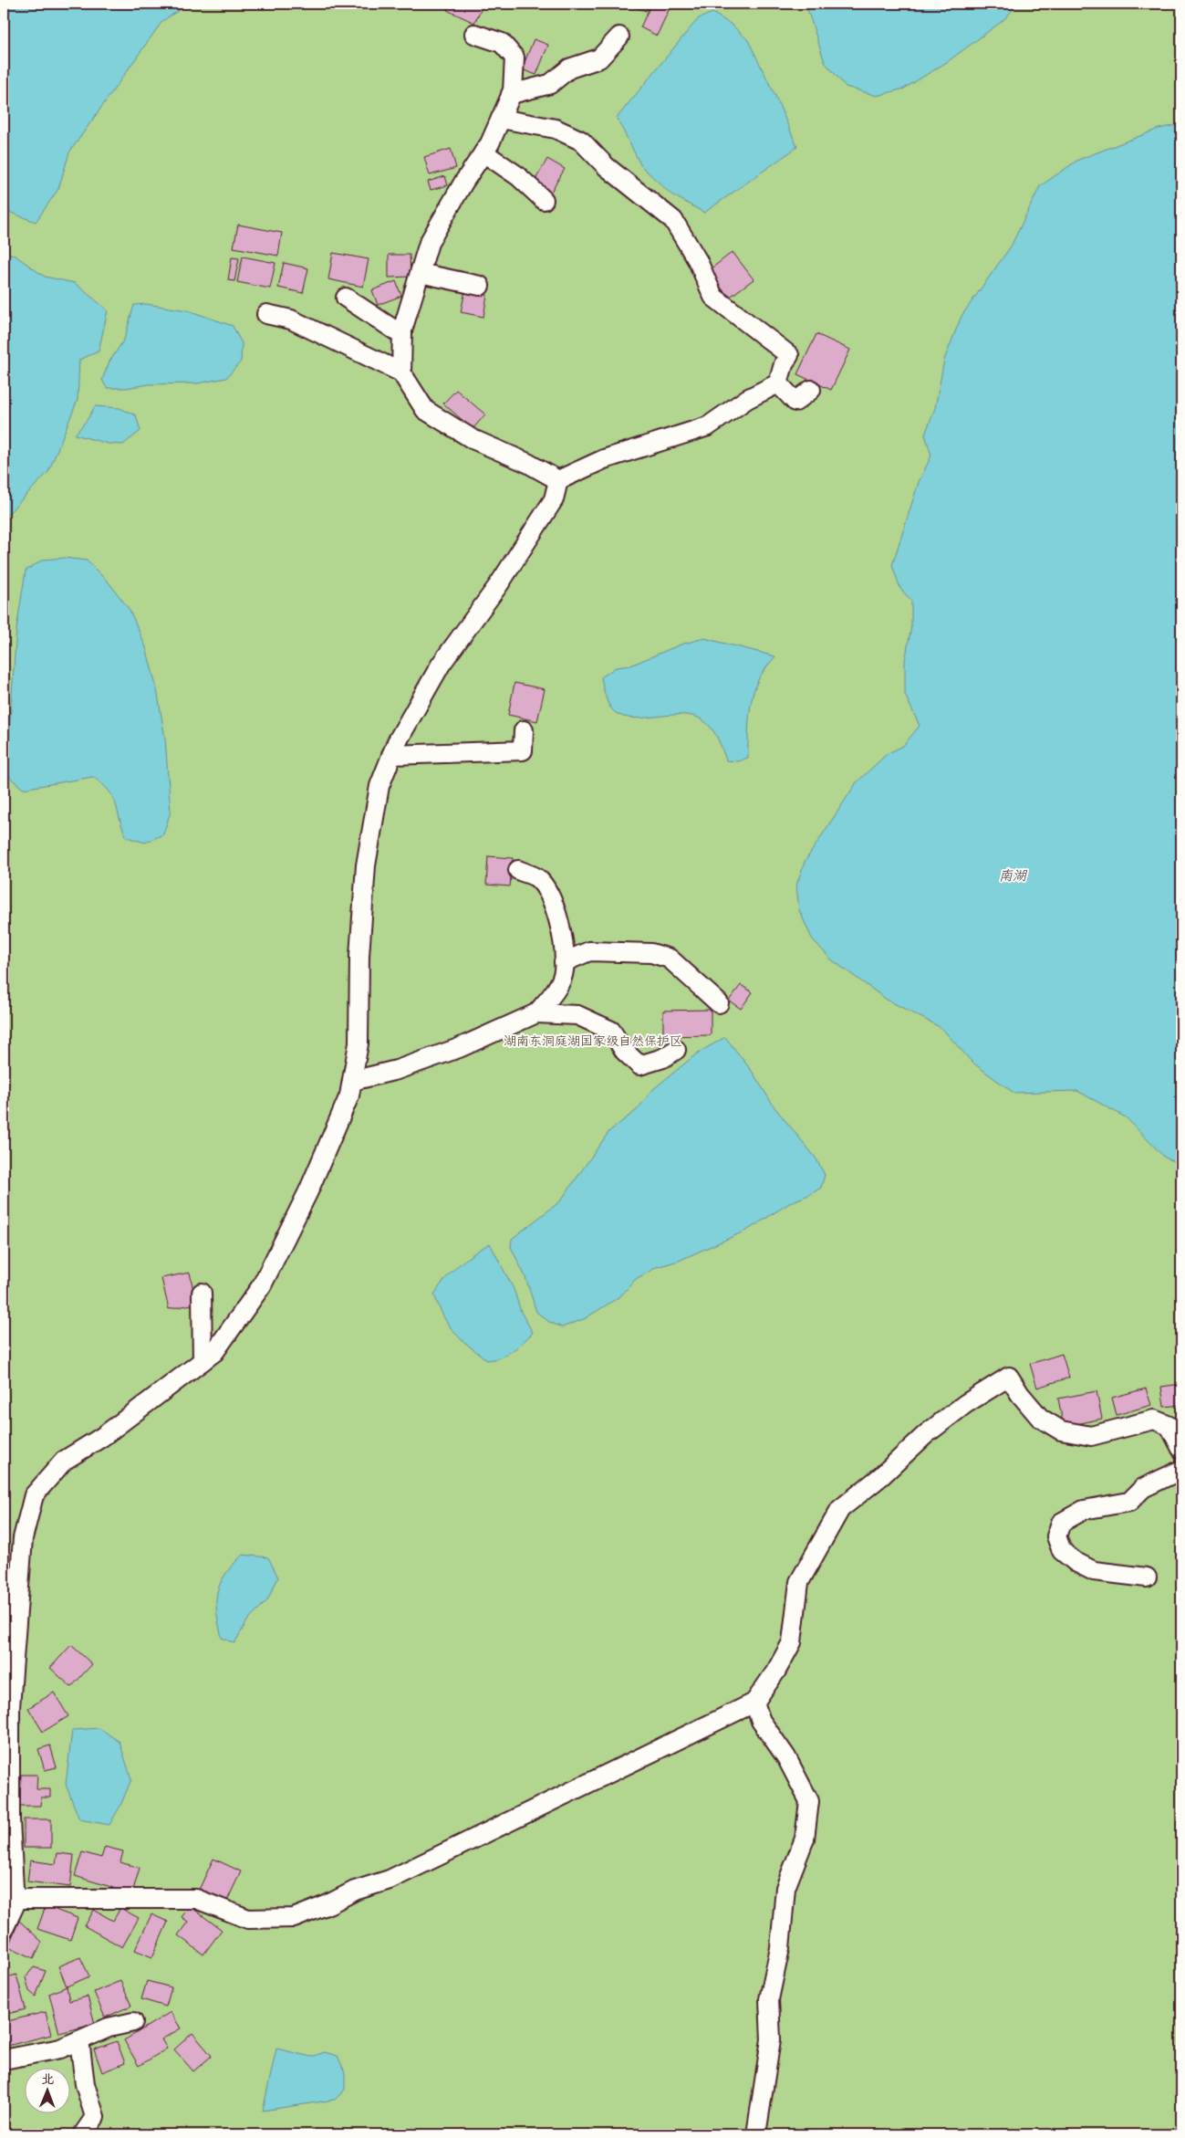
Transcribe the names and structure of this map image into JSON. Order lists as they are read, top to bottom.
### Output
{
  "water": ["南湖"],
  "parks": ["湖南东洞庭湖国家级自然保护区"],
  "north": "top"
}
